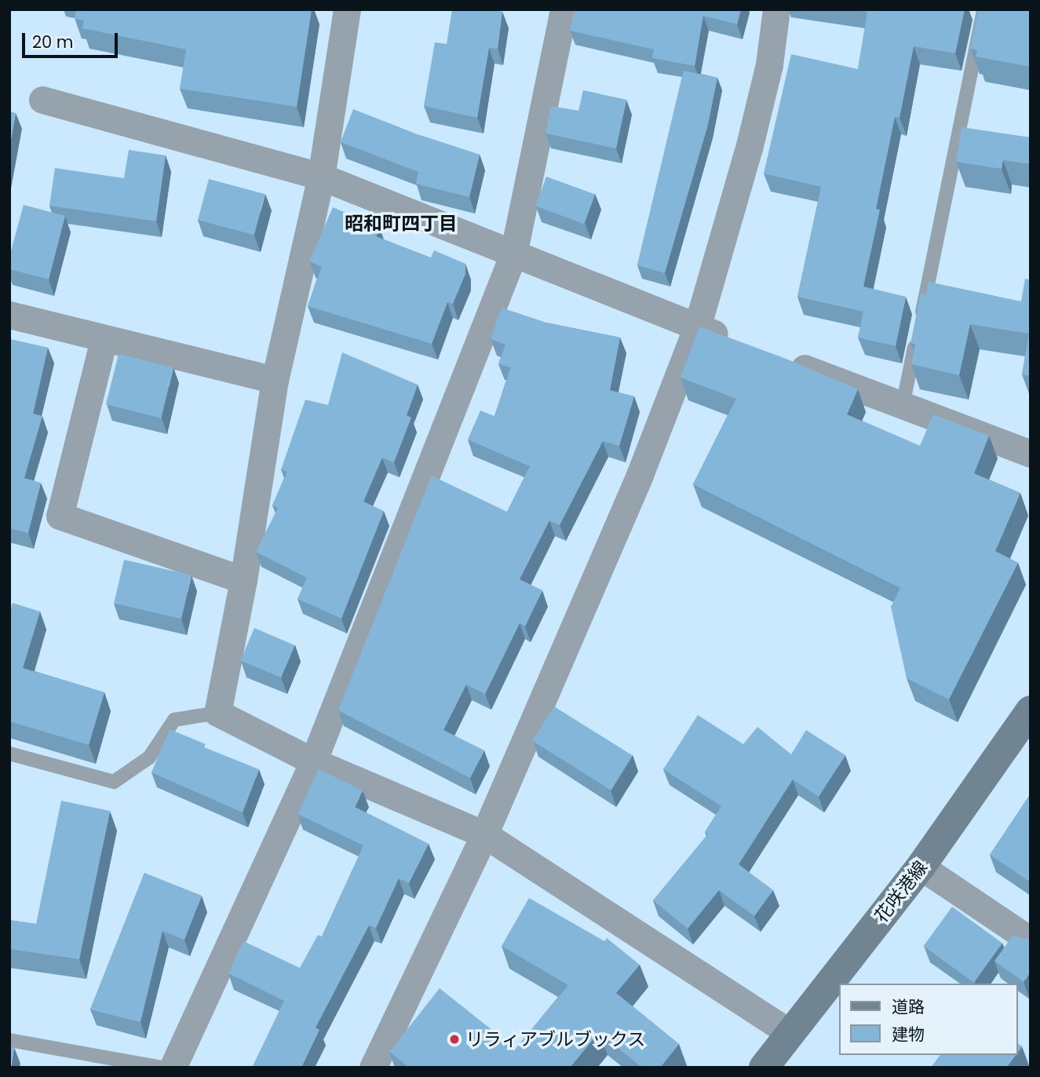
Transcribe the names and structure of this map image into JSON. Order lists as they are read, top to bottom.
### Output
{
  "streets": {
    "main road": ["花咲港線"]
  },
  "districts": ["昭和町四丁目"],
  "places": ["リラィアブルブックス"],
  "legend": ["道路", "建物"],
  "scale_bar": "20 m"
}
